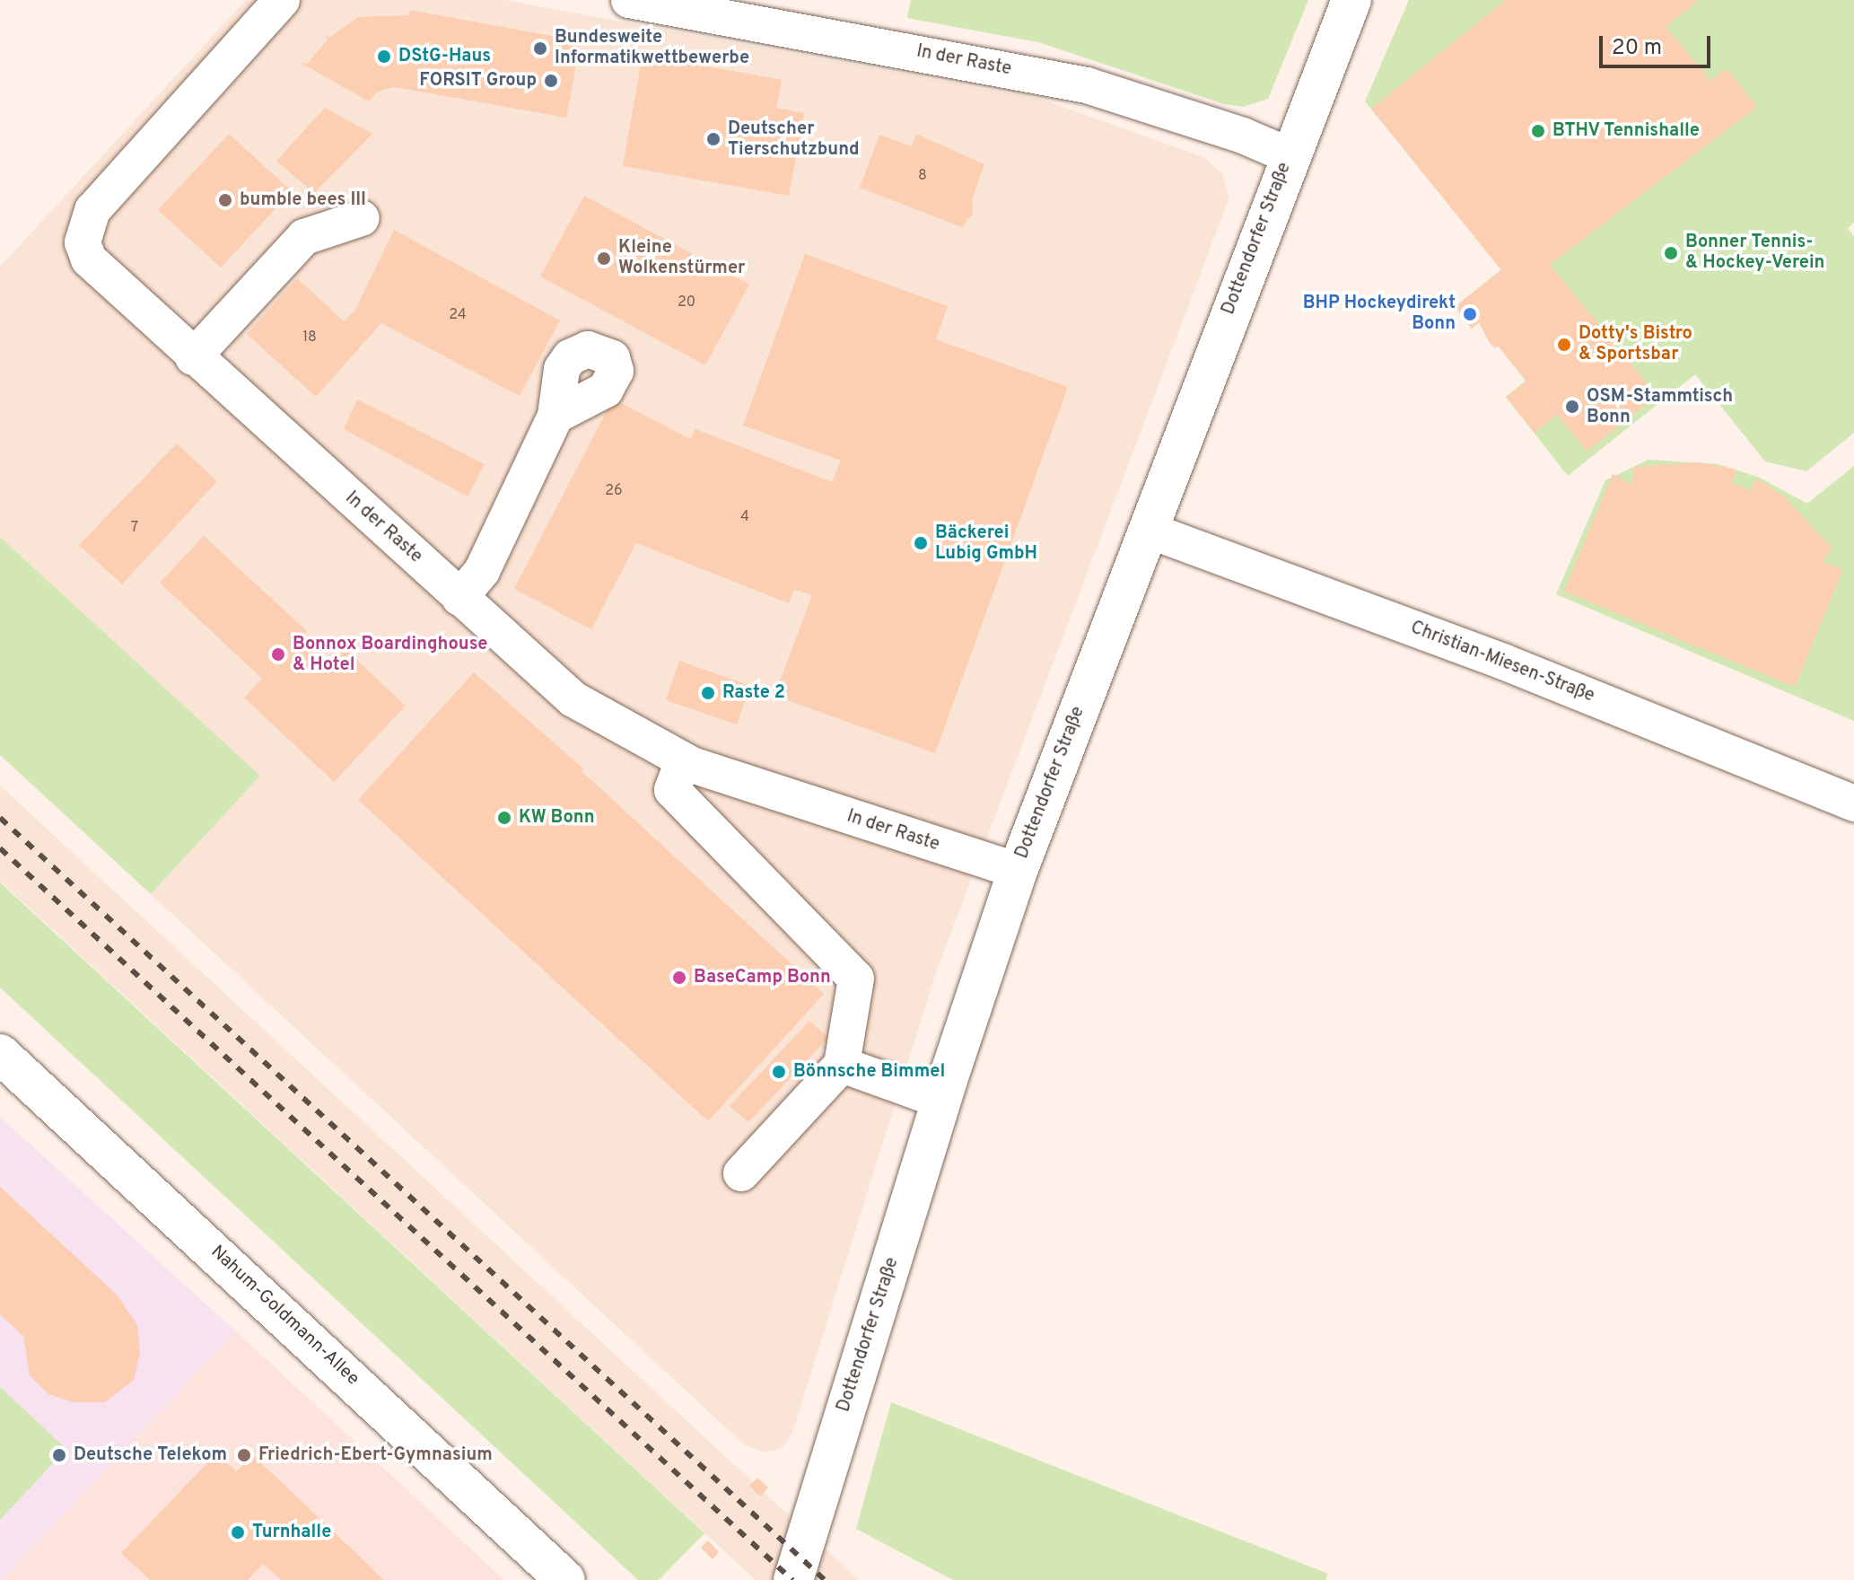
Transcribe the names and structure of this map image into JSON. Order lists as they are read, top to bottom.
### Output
{
  "streets": {
    "main road": ["Dottendorfer Straße", "Nahum-Goldmann-Allee"],
    "street": ["In der Raste", "Christian-Miesen-Straße"]
  },
  "crossings": [
    ["In der Raste", "Dottendorfer Straße"],
    ["Dottendorfer Straße", "Christian-Miesen-Straße"]
  ],
  "places": [
    "Bundesweite Informatikwettbewerbe",
    "DStG-Haus",
    "FORSIT Group",
    "BTHV Tennishalle",
    "Deutscher Tierschutzbund",
    "bumble bees III",
    "Bonner Tennis- & Hockey-Verein",
    "Kleine Wolkenstürmer",
    "BHP Hockeydirekt Bonn",
    "Dotty's Bistro & Sportsbar",
    "OSM-Stammtisch Bonn",
    "Bäckerei Lubig GmbH",
    "Bonnox Boardinghouse & Hotel",
    "Raste 2",
    "KW Bonn",
    "BaseCamp Bonn",
    "Bönnsche Bimmel",
    "Deutsche Telekom",
    "Friedrich-Ebert-Gymnasium",
    "Turnhalle"
  ],
  "house_numbers": [
    "8",
    "20",
    "24",
    "18",
    "26",
    "4",
    "7"
  ],
  "scale_bar": "20 m"
}
